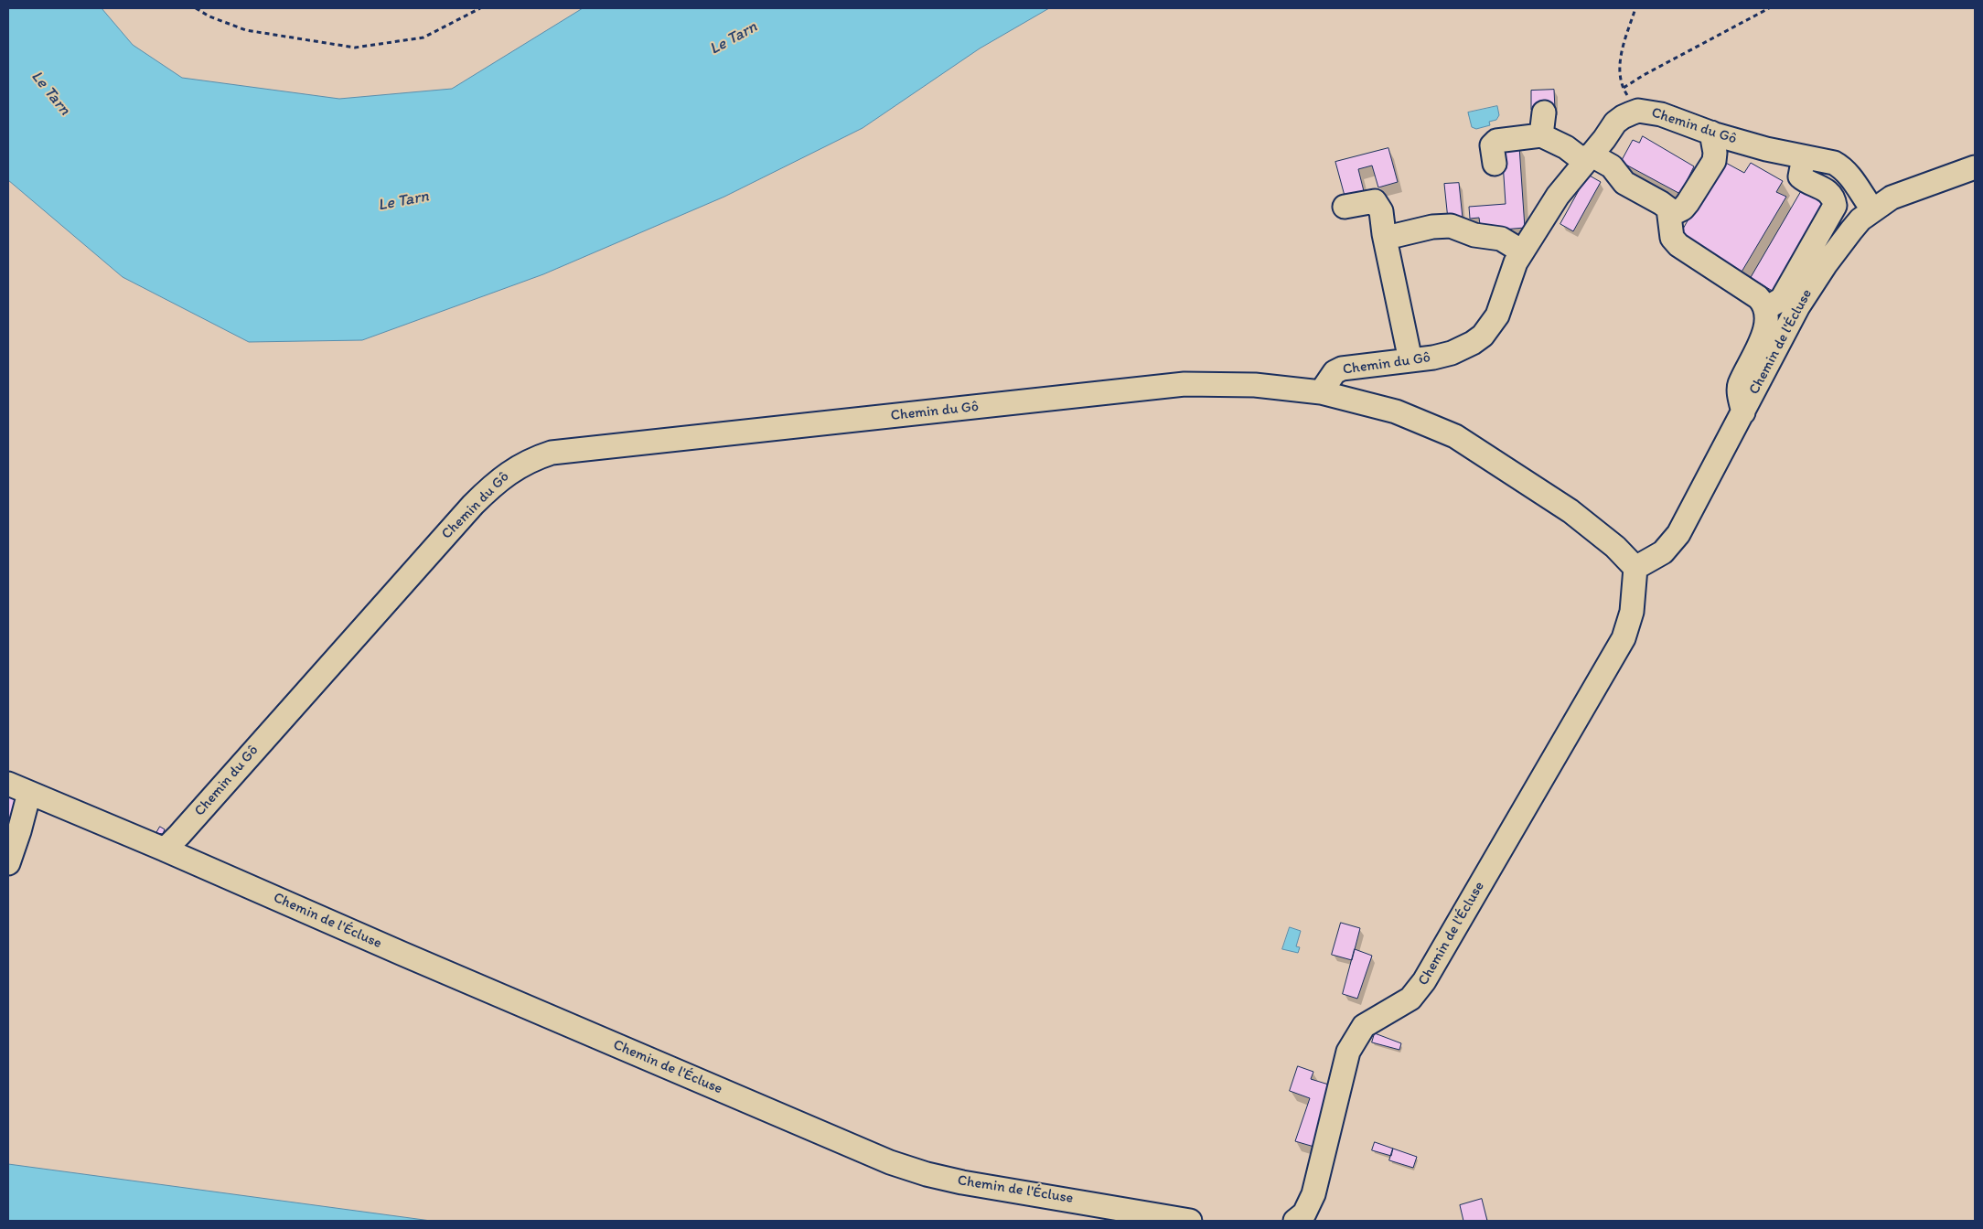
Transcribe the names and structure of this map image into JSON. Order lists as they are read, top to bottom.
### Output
{
  "streets": {
    "street": ["Chemin du Gô", "Chemin de l'Écluse"]
  },
  "crossings": [
    ["Chemin du Gô", "Chemin de l'Écluse"]
  ],
  "water": ["Le Tarn"]
}
